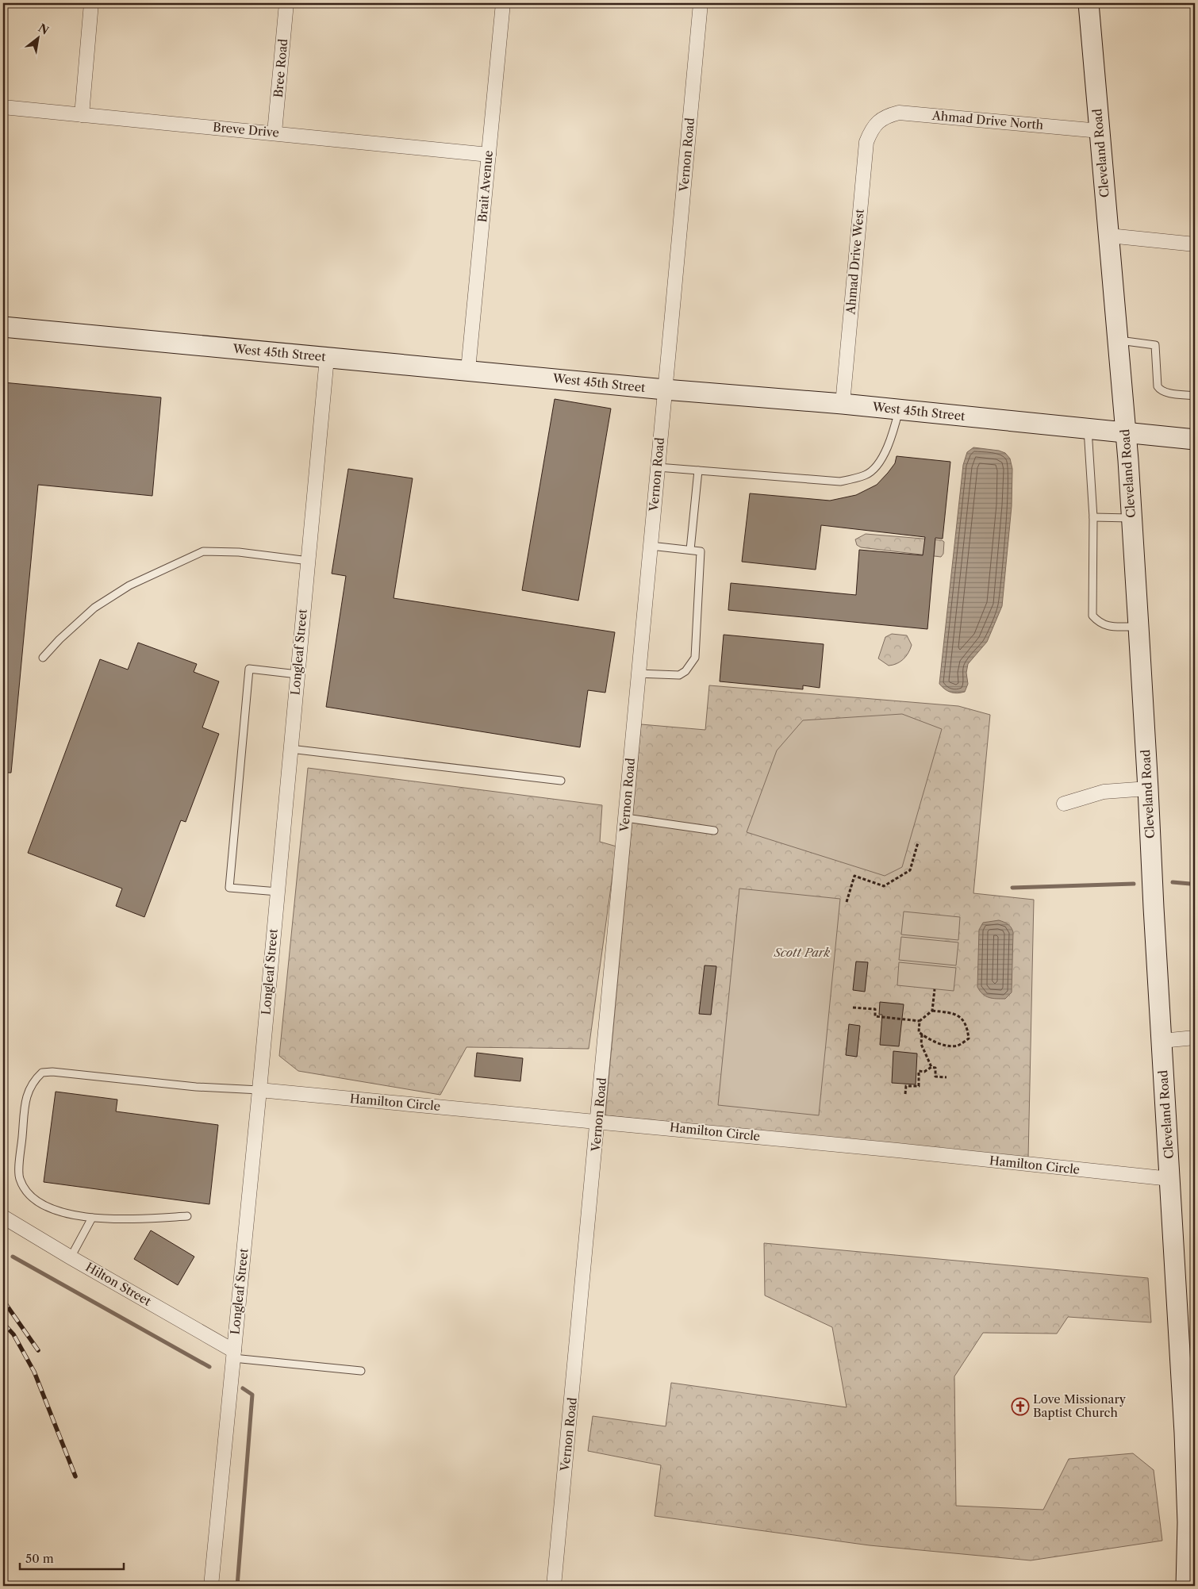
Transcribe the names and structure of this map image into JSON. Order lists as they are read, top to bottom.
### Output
{
  "streets": {
    "street": [
      "Bree Road",
      "Ahmad Drive North",
      "Breve Drive",
      "Cleveland Road",
      "Vernon Road",
      "Brait Avenue",
      "Ahmad Drive West",
      "West 45th Street",
      "Longleaf Street",
      "Hamilton Circle",
      "Hilton Street"
    ]
  },
  "crossings": [
    ["Bree Road", "Breve Drive"],
    ["Ahmad Drive North", "Cleveland Road"],
    ["Ahmad Drive North", "Ahmad Drive West"],
    ["Breve Drive", "Brait Avenue"],
    ["Cleveland Road", "West 45th Street"],
    ["Cleveland Road", "Hamilton Circle"],
    ["Vernon Road", "West 45th Street"],
    ["Vernon Road", "Hamilton Circle"],
    ["Brait Avenue", "West 45th Street"],
    ["Ahmad Drive West", "West 45th Street"],
    ["West 45th Street", "Longleaf Street"],
    ["Longleaf Street", "Hamilton Circle"],
    ["Longleaf Street", "Hilton Street"]
  ],
  "parks": ["Scott Park"],
  "places": {
    "church": ["Love Missionary Baptist Church"]
  },
  "scale_bar": "50 m",
  "north": "top right"
}
